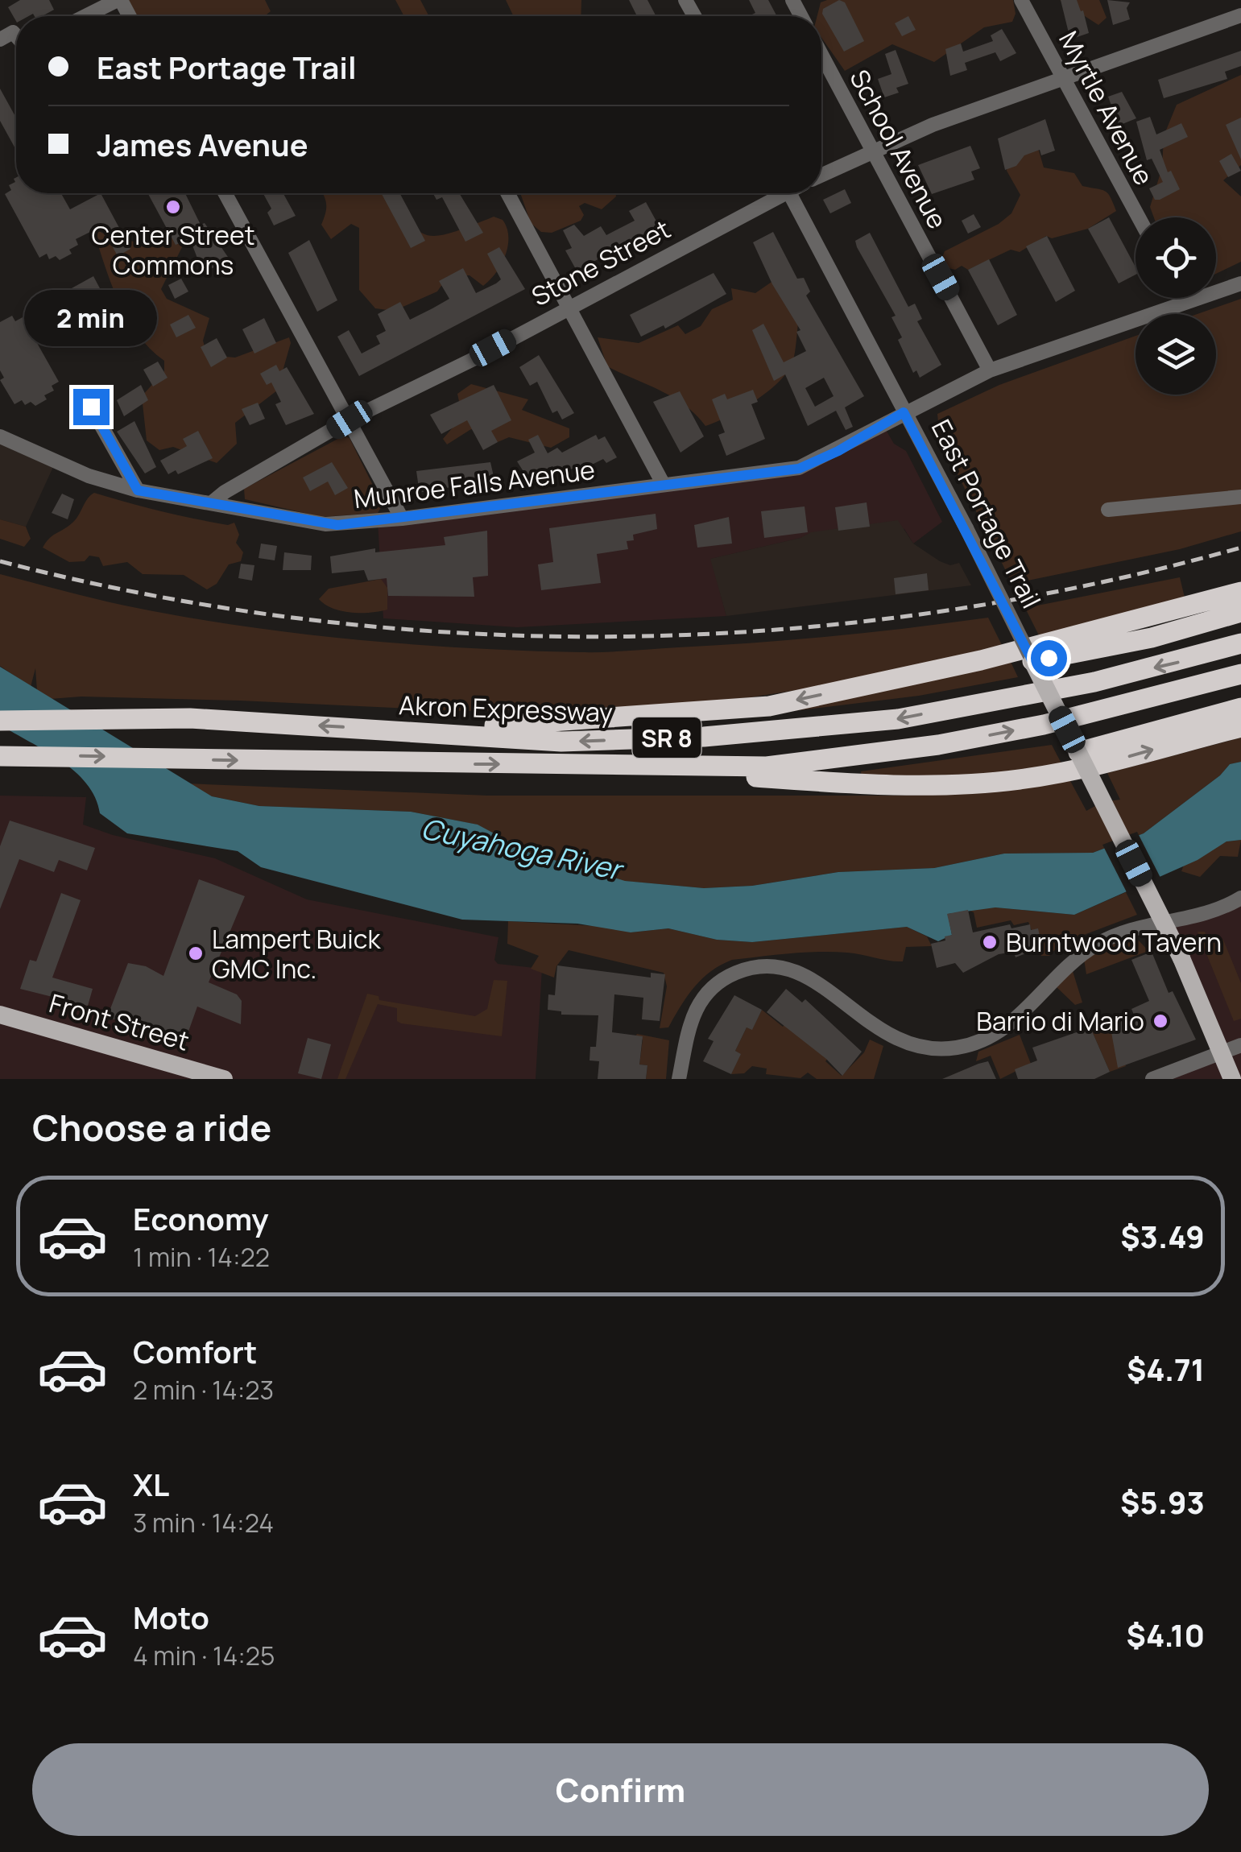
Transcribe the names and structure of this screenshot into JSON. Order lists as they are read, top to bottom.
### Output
{
  "streets": {
    "highway": ["Akron Expressway", "SR 8"],
    "main road": ["East Portage Trail", "Front Street"],
    "street": [
      "Myrtle Avenue",
      "School Avenue",
      "Stone Street",
      "Munroe Falls Avenue"
    ]
  },
  "crossings": [
    ["School Avenue", "Munroe Falls Avenue"],
    ["Stone Street", "Munroe Falls Avenue"],
    ["Munroe Falls Avenue", "East Portage Trail"]
  ],
  "water": ["Cuyahoga River"],
  "places": [
    "Center Street Commons",
    "Burntwood Tavern",
    "Lampert Buick GMC Inc.",
    "Barrio di Mario"
  ],
  "page": {
    "banner": ["East Portage Trail", "James Avenue"],
    "bubble": "2 min",
    "heading": "Choose a ride",
    "list": [
      {
        "name": "Economy",
        "note": "1 min · 14:22",
        "value": "$3.49"
      },
      {
        "name": "Comfort",
        "note": "2 min · 14:23",
        "value": "$4.71"
      },
      {
        "name": "XL",
        "note": "3 min · 14:24",
        "value": "$5.93"
      },
      {
        "name": "Moto",
        "note": "4 min · 14:25",
        "value": "$4.10"
      }
    ],
    "buttons": "Confirm"
  }
}
